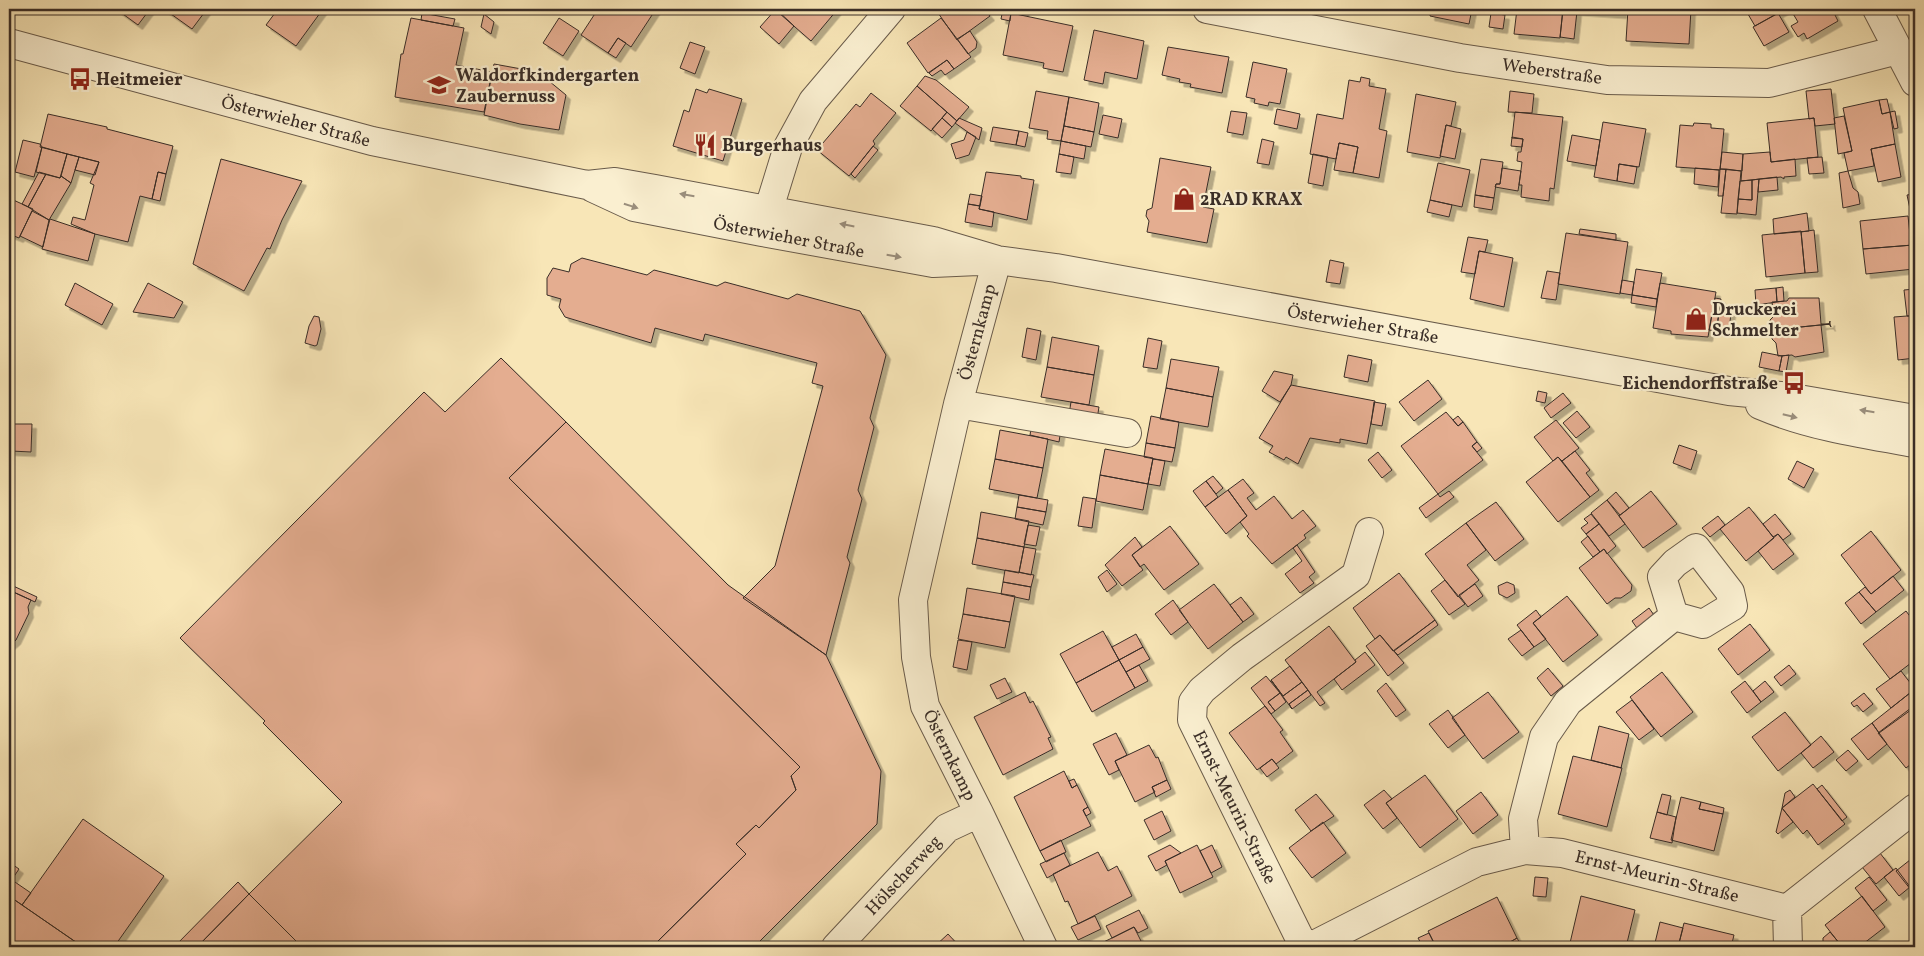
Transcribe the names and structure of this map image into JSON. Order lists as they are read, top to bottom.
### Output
{
  "streets": {
    "street": [
      "Weberstraße",
      "Österwieher Straße",
      "Östernkamp",
      "Ernst-Meurin-Straße",
      "Hölscherweg"
    ]
  },
  "crossings": [
    ["Österwieher Straße", "Östernkamp"],
    ["Östernkamp", "Hölscherweg"]
  ],
  "places": {
    "bus stop": ["Heitmeier", "Eichendorffstraße"],
    "school or university": ["Waldorfkindergarten Zaubernuss"],
    "restaurant": ["Burgerhaus"],
    "shop": ["2RAD KRAX", "Druckerei Schmelter"]
  }
}
